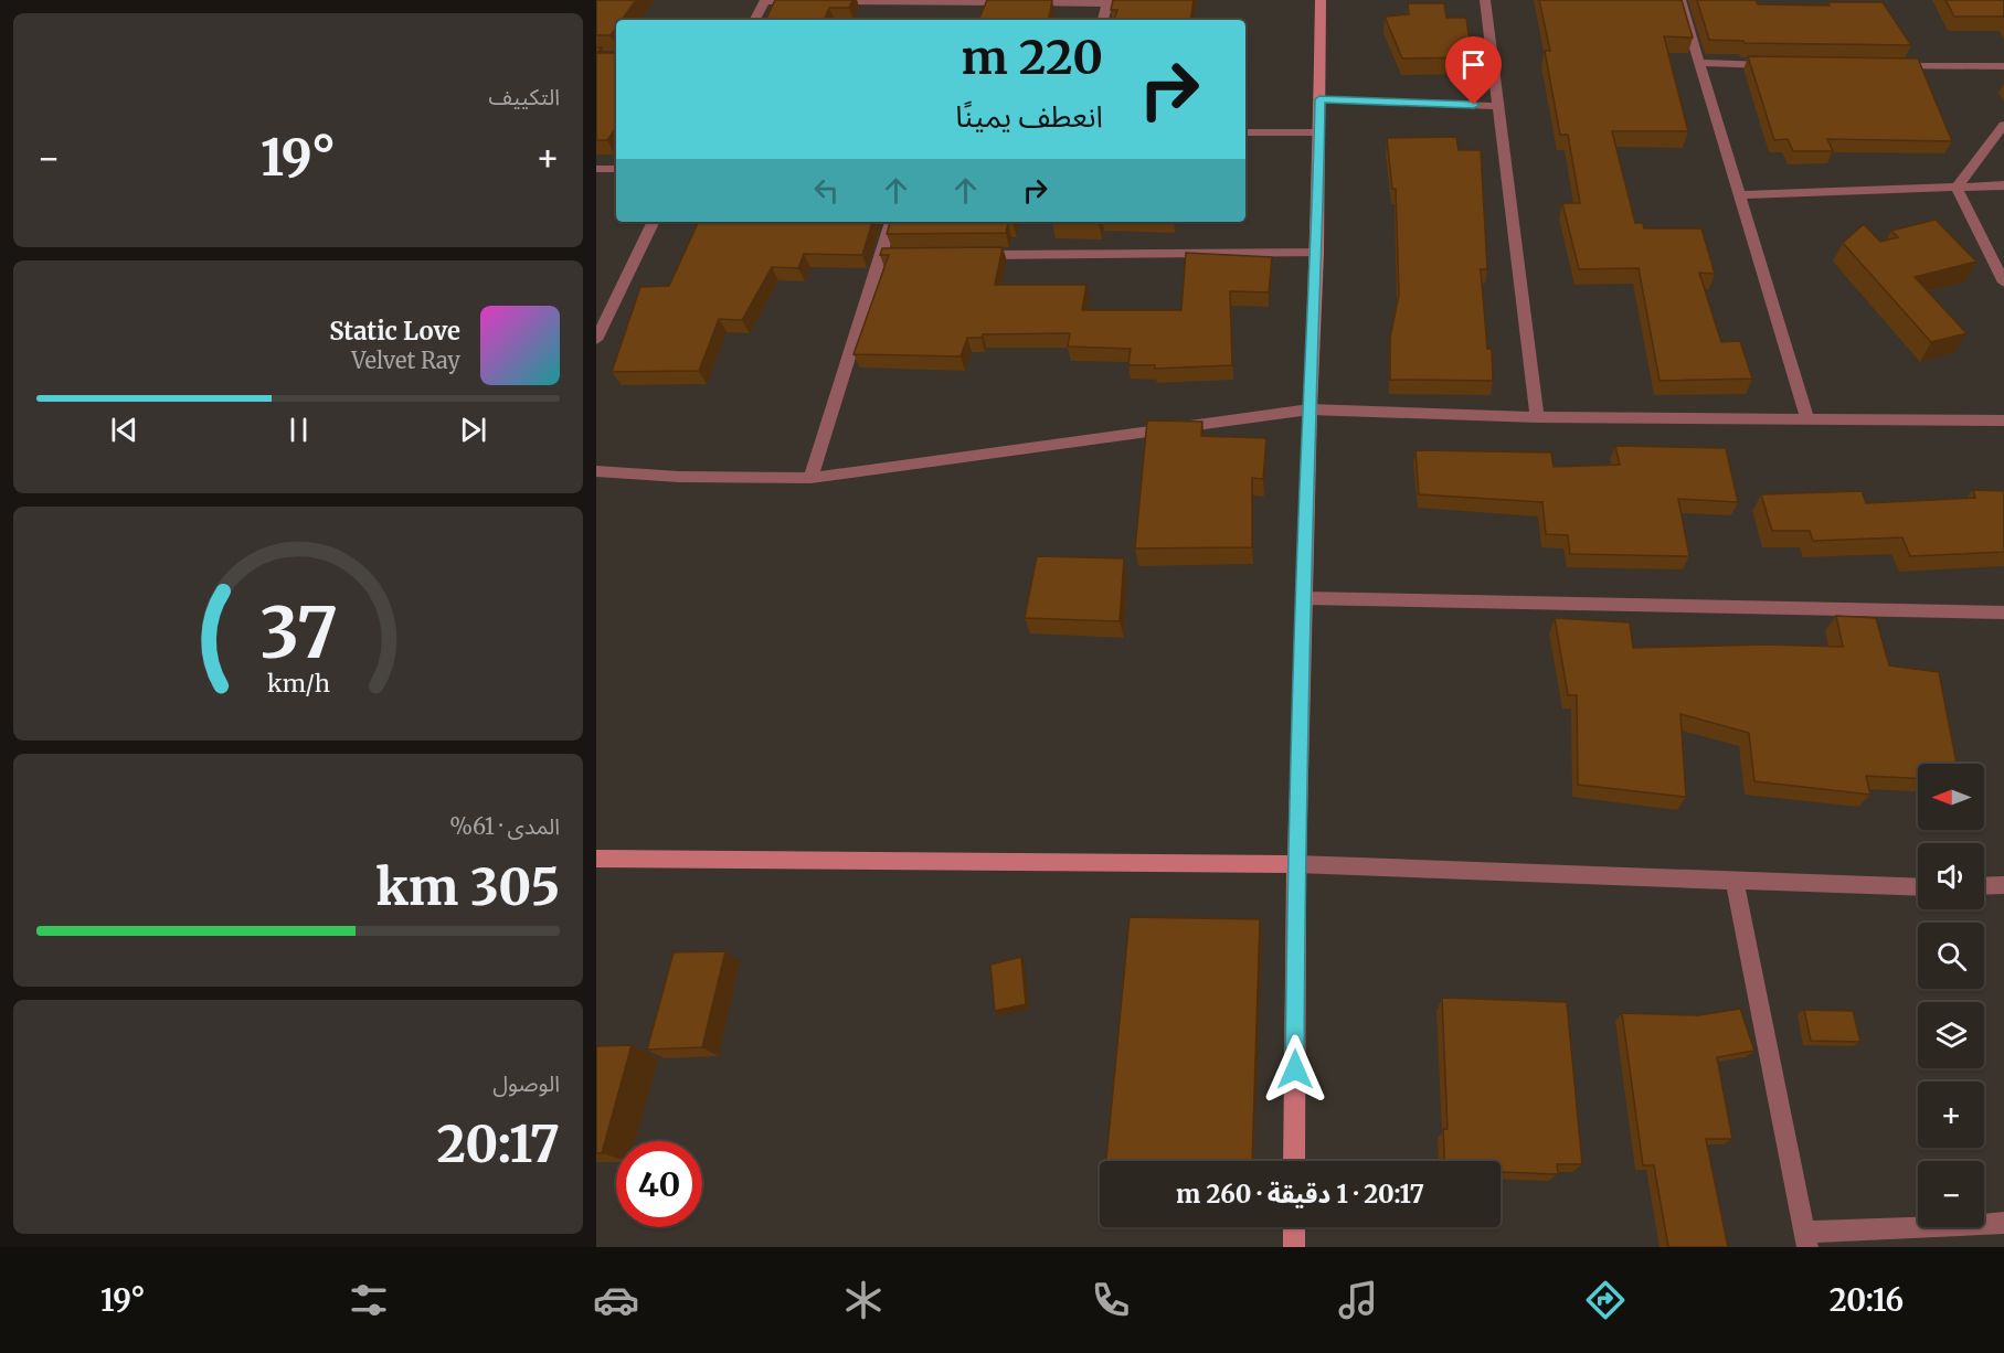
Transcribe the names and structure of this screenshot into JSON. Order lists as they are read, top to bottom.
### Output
{
  "north": "left",
  "page": {
    "tile": [
      "التكييف",
      ["المدى · 61%", "305 km"],
      ["الوصول", "20:17"]
    ],
    "turn": ["220 m", "انعطف يمينًا"],
    "heat": ["−", "19°", "+"],
    "song": ["Static Love", "Velvet Ray"],
    "map_buttons": ["+", "−"],
    "limit": "40",
    "trip": "20:17 · 1 دقيقة · 260 m",
    "tabs": ["20:16", "19°"],
    "gauge": ["37", "km/h"]
  }
}
